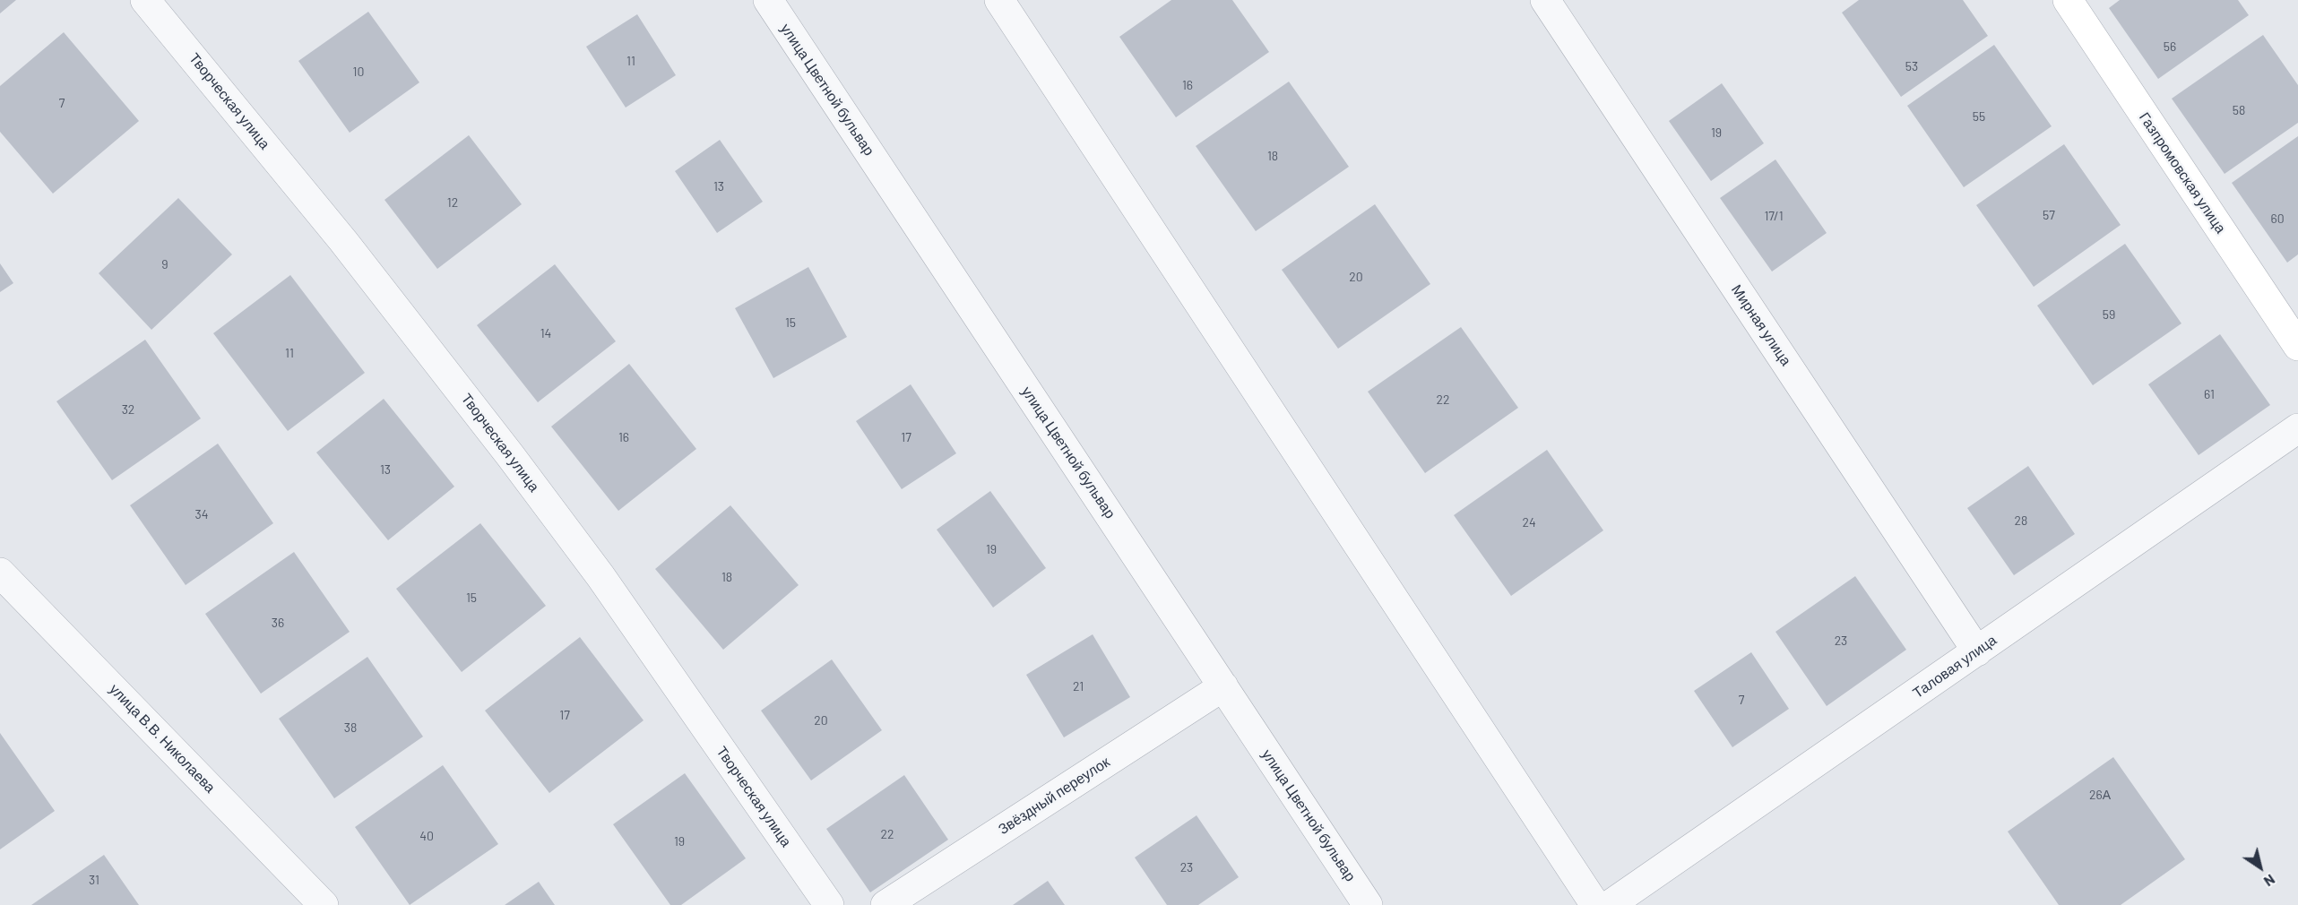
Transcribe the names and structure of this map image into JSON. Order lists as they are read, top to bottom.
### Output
{
  "streets": {
    "main road": ["Газпромовская улица"],
    "street": [
      "улица Цветной бульвар",
      "Творческая улица",
      "Мирная улица",
      "Таловая улица",
      "улица В.В. Николаева",
      "Звёздный переулок"
    ]
  },
  "crossings": [
    ["улица Цветной бульвар", "Звёздный переулок"],
    ["Мирная улица", "Таловая улица"]
  ],
  "house_numbers": [
    "56",
    "11",
    "53",
    "10",
    "16",
    "7",
    "58",
    "55",
    "19",
    "18",
    "13",
    "12",
    "57",
    "17/1",
    "60",
    "9",
    "20",
    "59",
    "15",
    "14",
    "11",
    "61",
    "22",
    "32",
    "16",
    "17",
    "13",
    "34",
    "28",
    "24",
    "19",
    "18",
    "15",
    "36",
    "23",
    "21",
    "7",
    "17",
    "20",
    "38",
    "26А",
    "22",
    "40",
    "19",
    "23",
    "31"
  ],
  "north": "bottom right"
}
